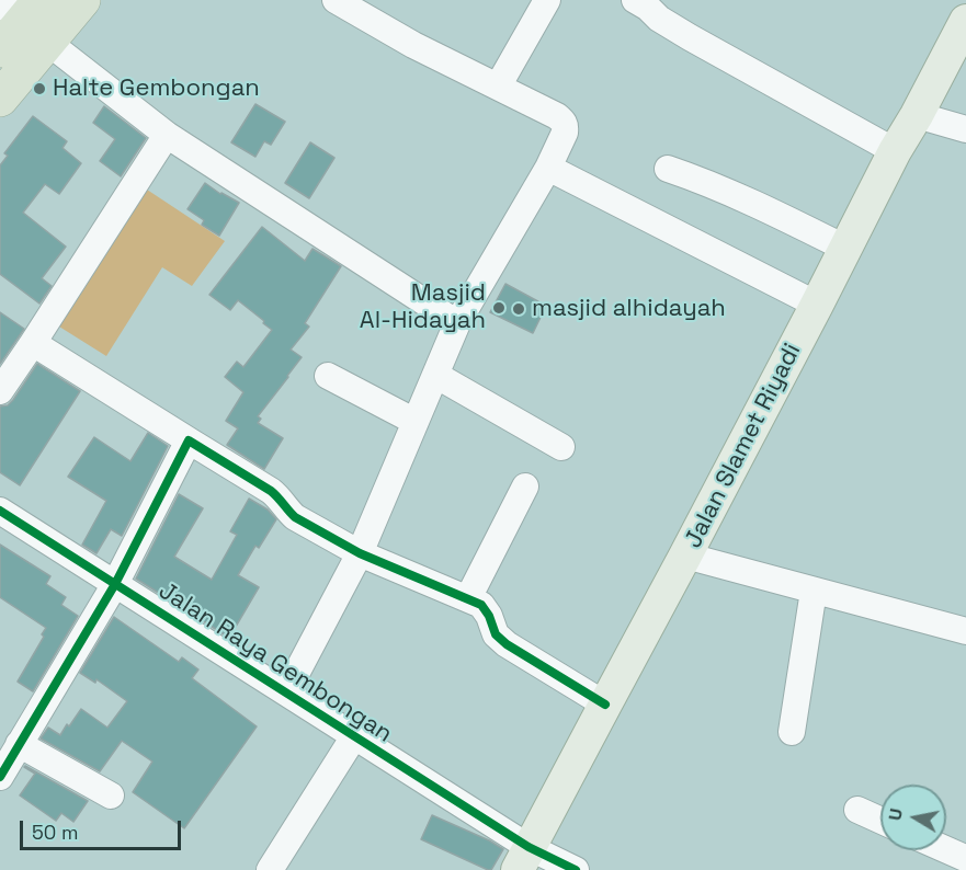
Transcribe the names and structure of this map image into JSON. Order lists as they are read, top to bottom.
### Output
{
  "streets": {
    "main road": ["Jalan Slamet Riyadi"],
    "street": ["Jalan Raya Gembongan"]
  },
  "crossings": [
    ["Jalan Slamet Riyadi", "Jalan Raya Gembongan"]
  ],
  "places": ["Halte Gembongan", "Masjid Al-Hidayah", "masjid alhidayah"],
  "scale_bar": "50 m",
  "north": "left"
}
